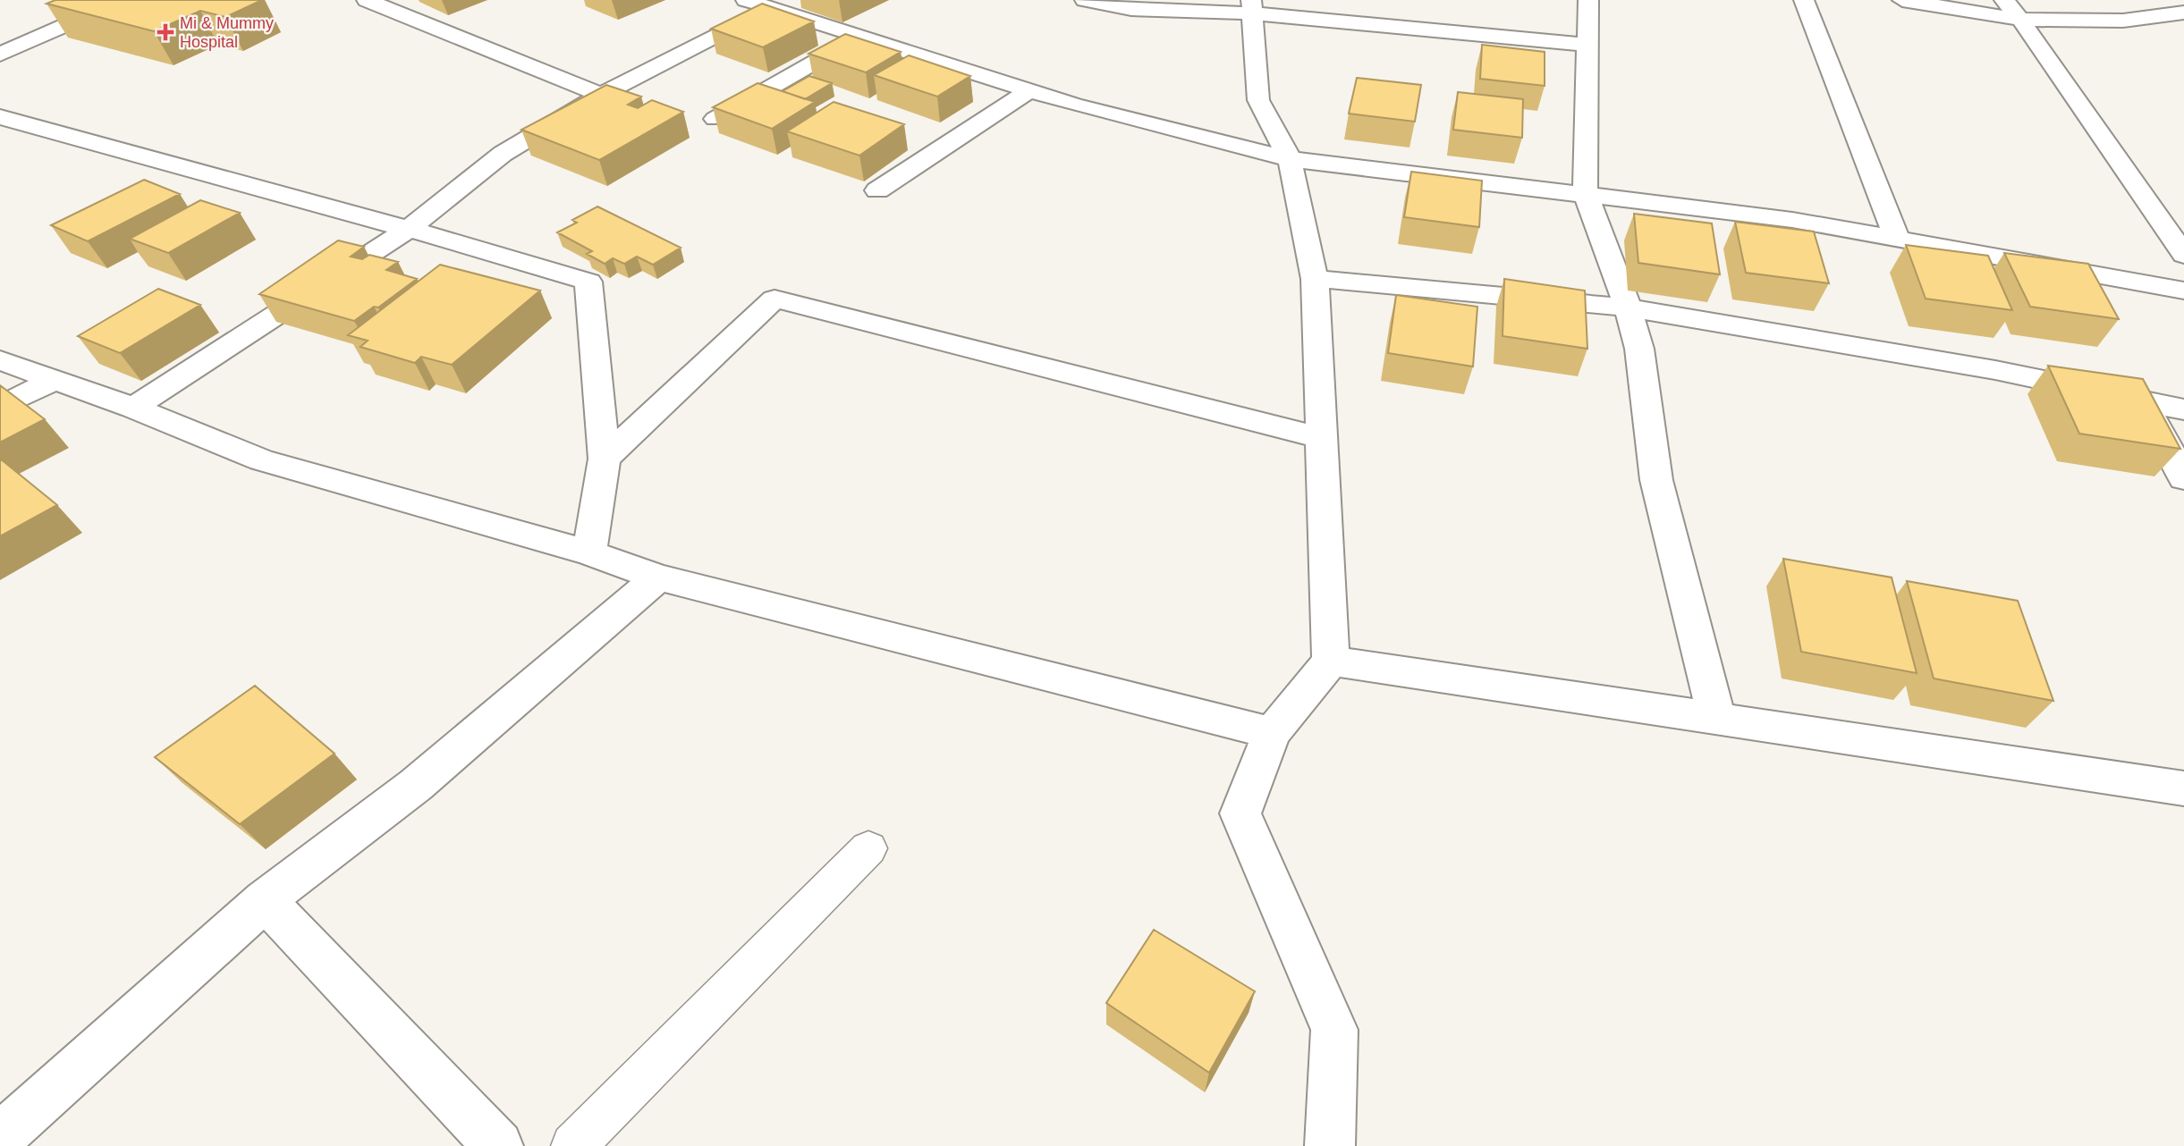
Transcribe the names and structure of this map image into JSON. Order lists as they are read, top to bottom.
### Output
{
  "places": {
    "health": ["Mi & Mummy Hospital"]
  }
}
